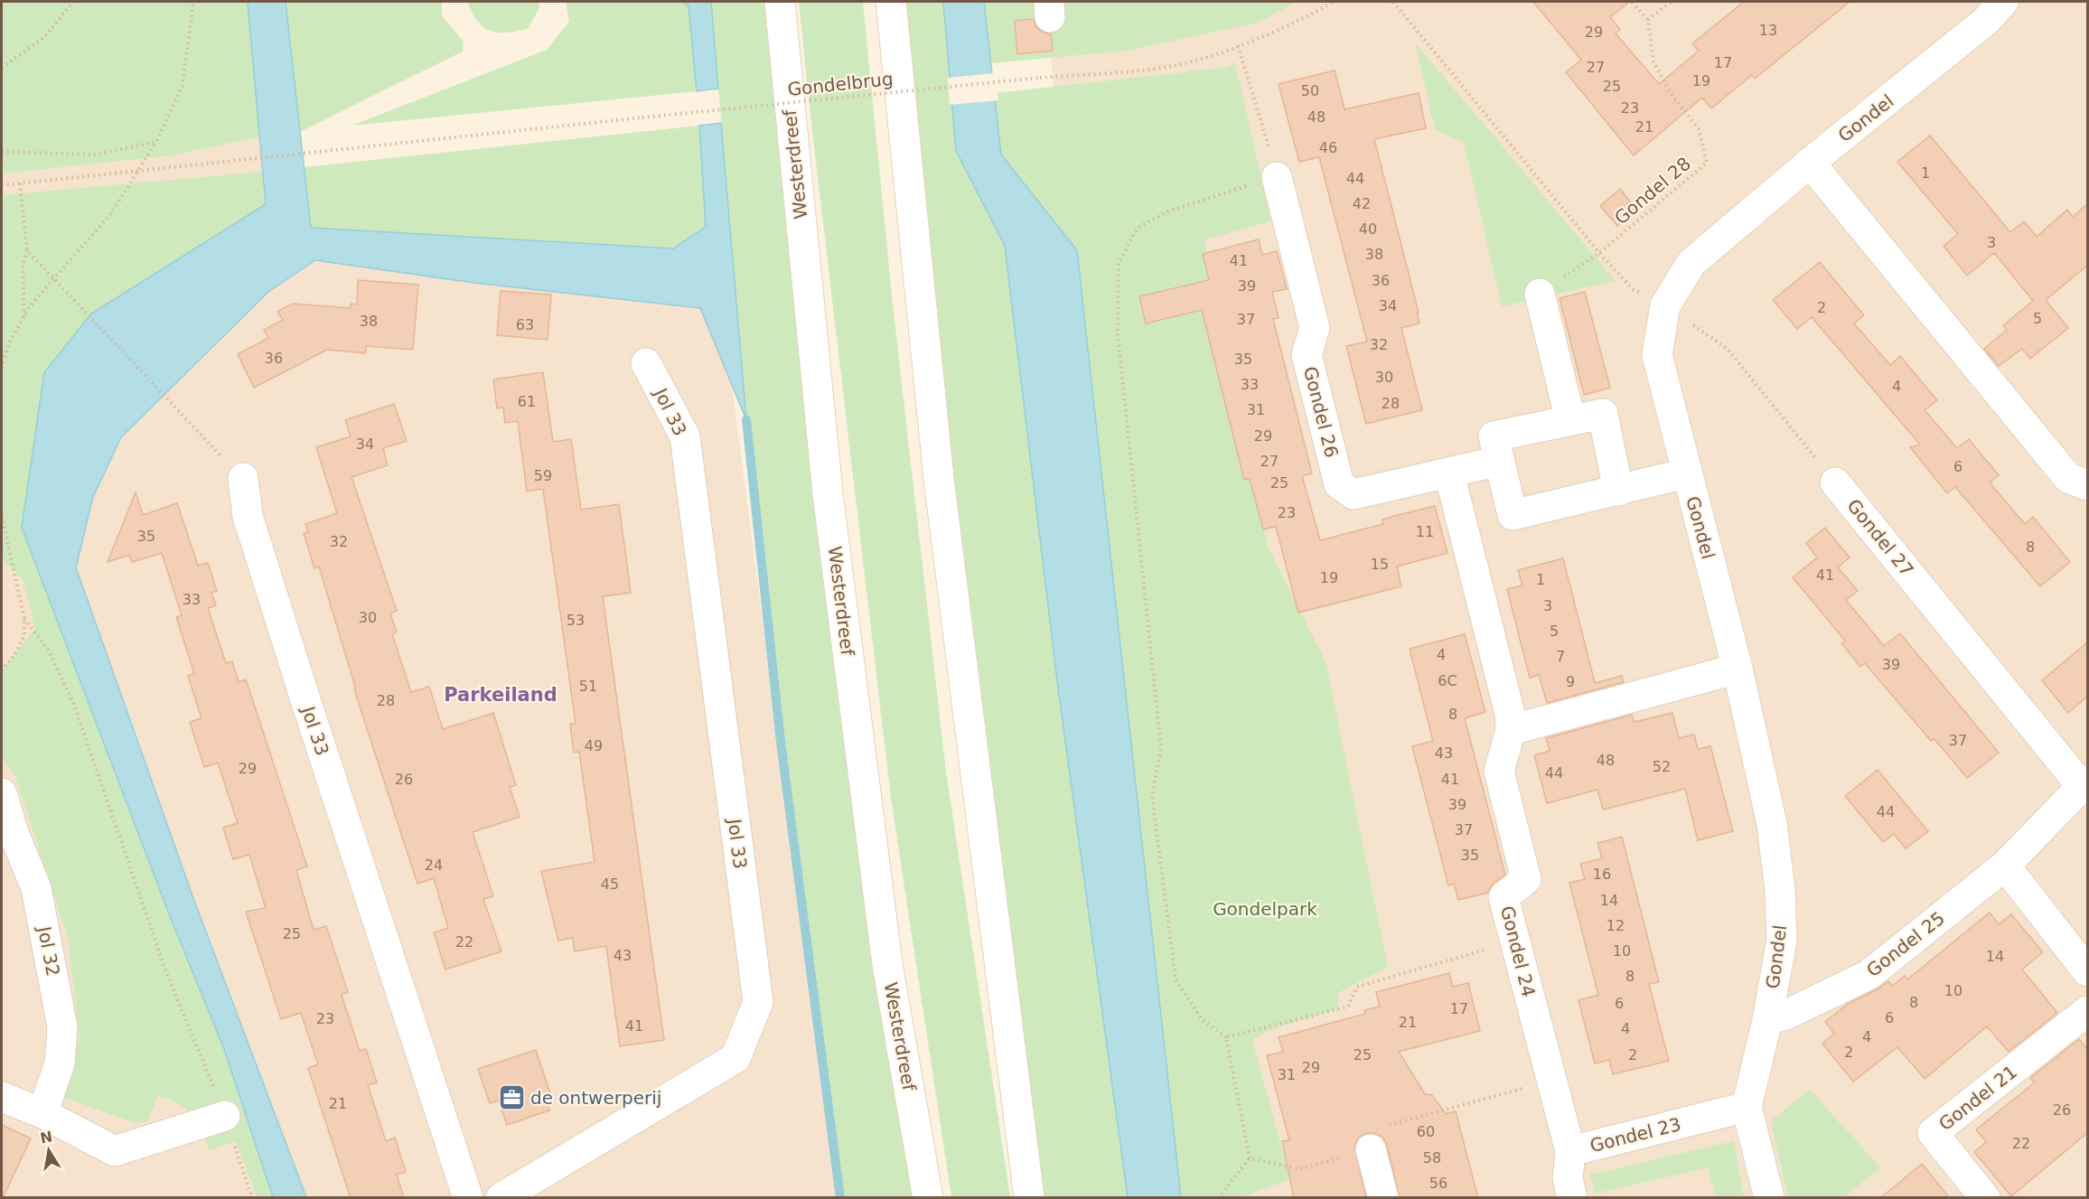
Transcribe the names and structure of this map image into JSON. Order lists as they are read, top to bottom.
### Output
{
  "streets": {
    "street": [
      "Gondel",
      "Westerdreef",
      "Jol 33",
      "Gondel 26",
      "Gondel 27",
      "Gondel 25",
      "Jol 32",
      "Gondel 24",
      "Gondel 21",
      "Gondel 23"
    ],
    "path": ["Gondelbrug", "Gondel 28"]
  },
  "crossings": [
    ["Gondel", "Gondel 27"],
    ["Gondel", "Gondel 25"],
    ["Gondel", "Gondel 23"],
    ["Gondel 28", "Gondel 27"],
    ["Gondel 26", "Gondel 24"],
    ["Gondel 27", "Gondel 25"],
    ["Gondel 24", "Gondel 23"]
  ],
  "districts": ["Parkeiland"],
  "parks": ["Gondelpark"],
  "places": {
    "office": ["de ontwerperij"]
  },
  "house_numbers": [
    "13",
    "29",
    "17",
    "27",
    "19",
    "25",
    "50",
    "23",
    "48",
    "21",
    "46",
    "1",
    "44",
    "42",
    "40",
    "3",
    "38",
    "41",
    "36",
    "39",
    "34",
    "2",
    "5",
    "37",
    "38",
    "63",
    "32",
    "36",
    "35",
    "30",
    "33",
    "4",
    "61",
    "28",
    "31",
    "29",
    "34",
    "27",
    "6",
    "59",
    "25",
    "23",
    "11",
    "35",
    "32",
    "8",
    "15",
    "41",
    "19",
    "1",
    "33",
    "3",
    "30",
    "53",
    "5",
    "4",
    "7",
    "39",
    "6C",
    "9",
    "51",
    "28",
    "8",
    "37",
    "49",
    "43",
    "48",
    "52",
    "29",
    "44",
    "26",
    "41",
    "39",
    "44",
    "37",
    "35",
    "24",
    "16",
    "45",
    "14",
    "12",
    "25",
    "22",
    "10",
    "43",
    "14",
    "8",
    "10",
    "8",
    "6",
    "17",
    "6",
    "23",
    "21",
    "41",
    "4",
    "4",
    "2",
    "25",
    "2",
    "29",
    "31",
    "21",
    "26",
    "60",
    "22",
    "58",
    "56"
  ],
  "north": "top"
}
